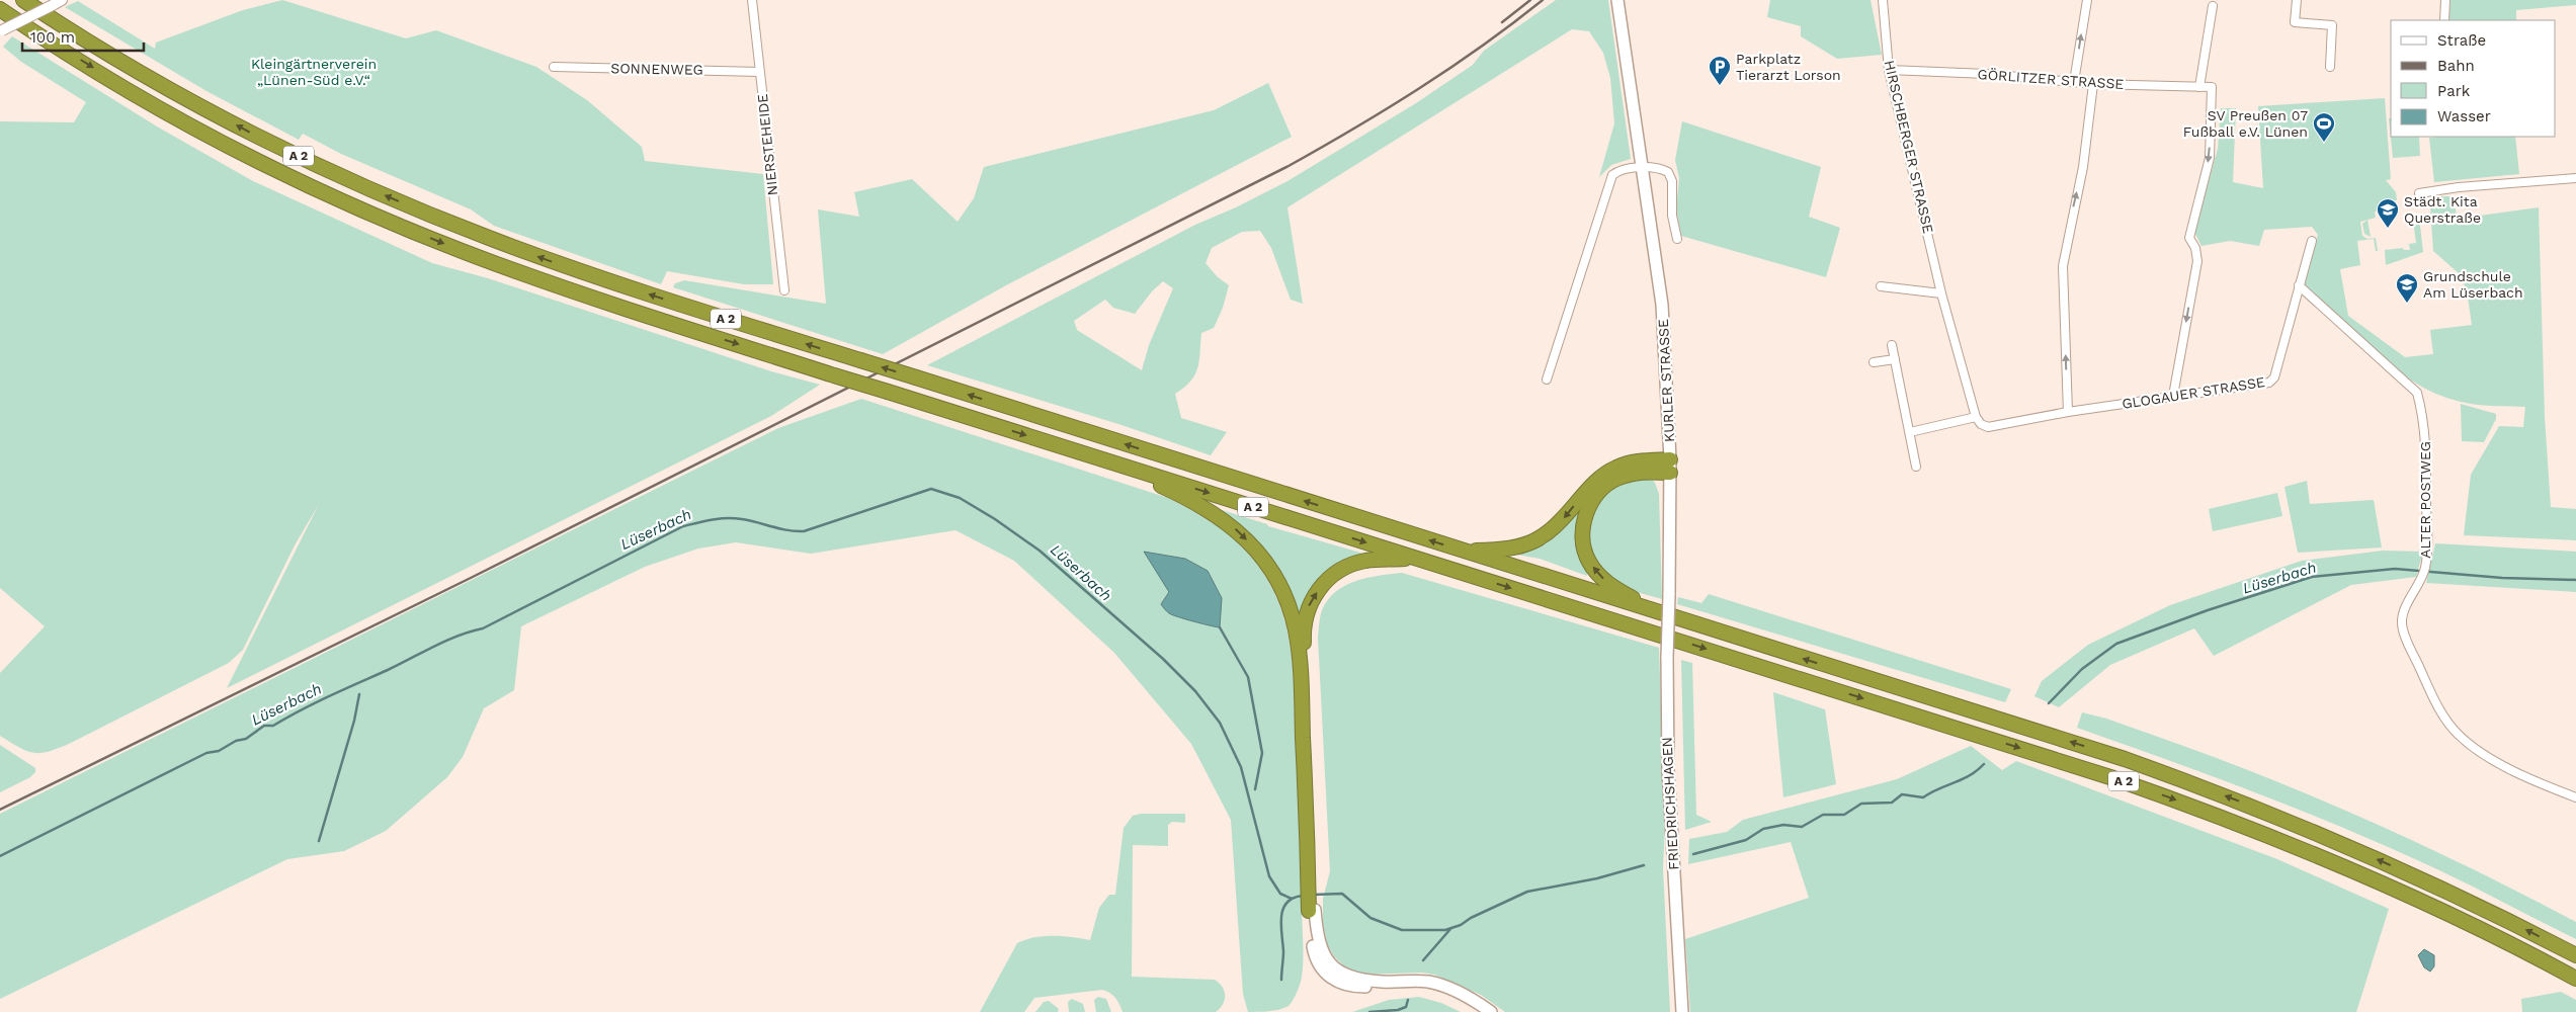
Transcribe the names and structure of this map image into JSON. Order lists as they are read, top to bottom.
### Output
{
  "streets": {
    "highway": ["A 2"],
    "main road": ["KURLER STRASSE", "FRIEDRICHSHAGEN"],
    "street": [
      "SONNENWEG",
      "GÖRLITZER STRASSE",
      "NIERSTEHEIDE",
      "HIRSCHBERGER STRASSE",
      "GLOGAUER STRASSE",
      "ALTER POSTWEG"
    ]
  },
  "crossings": [
    ["SONNENWEG", "NIERSTEHEIDE"],
    ["GÖRLITZER STRASSE", "HIRSCHBERGER STRASSE"],
    ["GÖRLITZER STRASSE", "GLOGAUER STRASSE"],
    ["HIRSCHBERGER STRASSE", "GLOGAUER STRASSE"],
    ["KURLER STRASSE", "FRIEDRICHSHAGEN"],
    ["GLOGAUER STRASSE", "ALTER POSTWEG"]
  ],
  "one_way": ["GÖRLITZER STRASSE"],
  "water": ["Lüserbach"],
  "parks": ["Kleingärtnerverein „Lünen-Süd e.V.“"],
  "places": {
    "parking": ["Parkplatz Tierarzt Lorson"],
    "sports": ["SV Preußen 07 Fußball e.V. Lünen"],
    "school or university": ["Städt. Kita Querstraße", "Grundschule Am Lüserbach"]
  },
  "legend": [
    "Straße",
    "Bahn",
    "Park",
    "Wasser"
  ],
  "scale_bar": "100 m"
}
